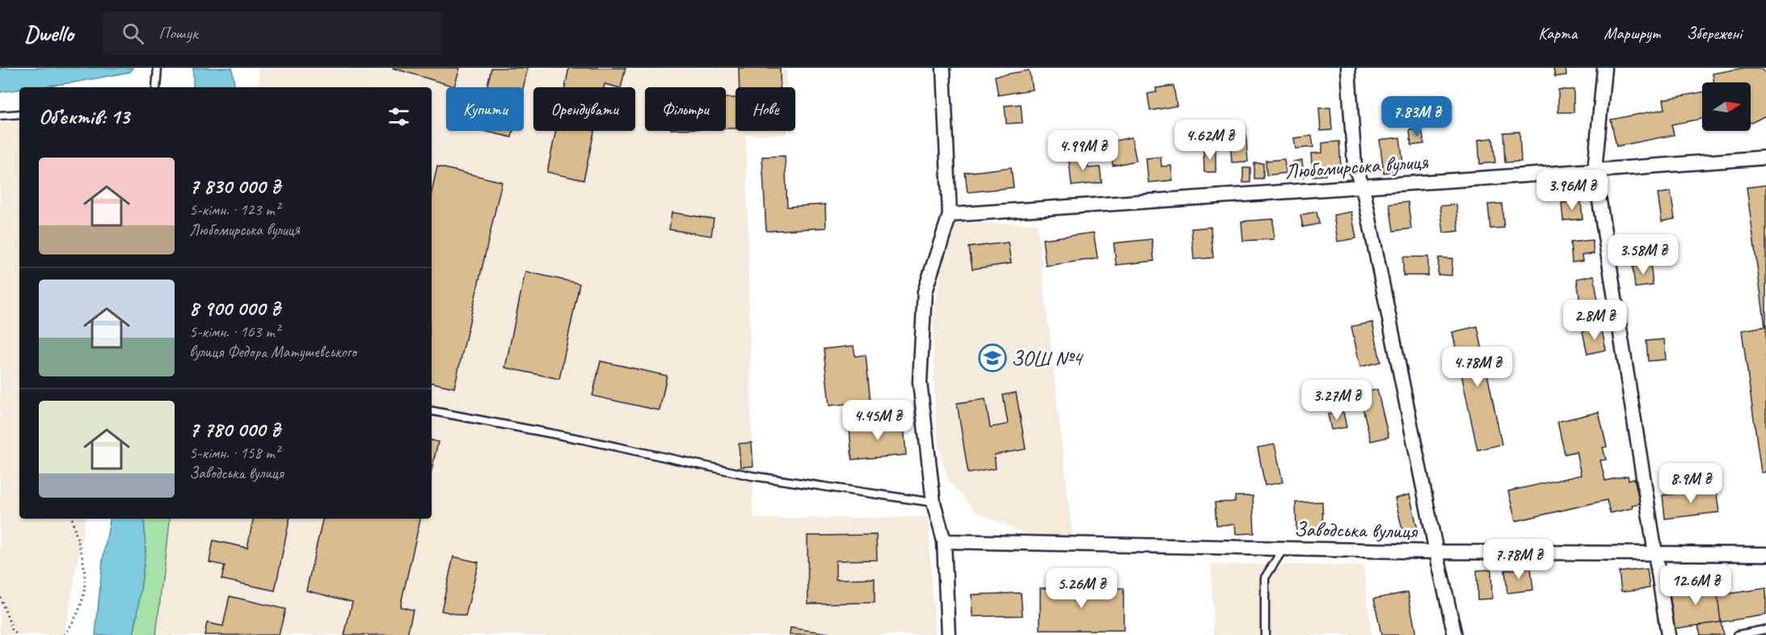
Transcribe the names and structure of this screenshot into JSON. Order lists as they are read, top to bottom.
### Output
{
  "streets": {
    "street": ["Любомирська вулиця", "Заводська вулиця"]
  },
  "places": {
    "school or university": ["ЗОШ №4"]
  },
  "north": "right",
  "page": {
    "header": "Dwello",
    "search": "Пошук",
    "nav": ["Карта", "Маршрут", "Збережені"],
    "chip": [
      "Купити",
      "Орендувати",
      "Фільтри",
      "Нове"
    ],
    "heading": "Об’єктів: 13",
    "price": [
      "7.83M ₴",
      "4.62M ₴",
      "4.99M ₴",
      "3.96M ₴",
      "3.58M ₴",
      "2.8M ₴",
      "4.78M ₴",
      "3.27M ₴",
      "4.45M ₴",
      "8.9M ₴",
      "7.78M ₴",
      "12.6M ₴",
      "5.26M ₴"
    ],
    "list": [
      {
        "name": "7 830 000 ₴",
        "note": "5-кімн. · 123 m² · Любомирська вулиця"
      },
      {
        "name": "8 900 000 ₴",
        "note": "5-кімн. · 163 m² · вулиця Федора Матушевського"
      },
      {
        "name": "7 780 000 ₴",
        "note": "5-кімн. · 158 m² · Заводська вулиця"
      }
    ]
  }
}
